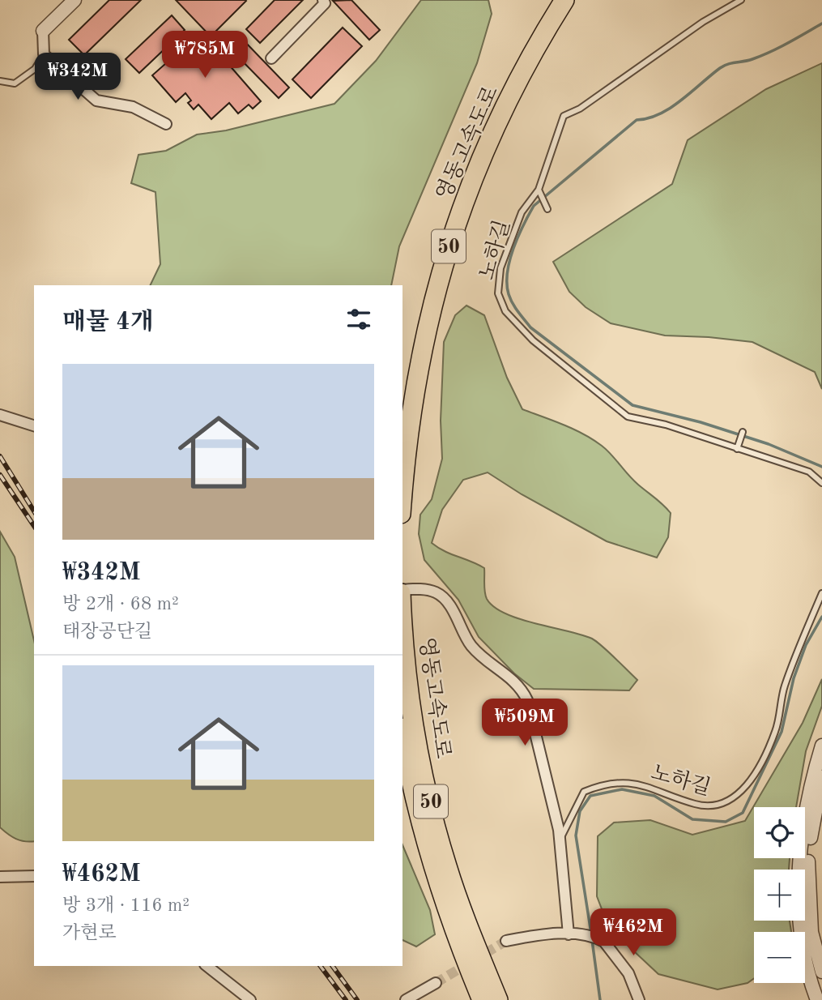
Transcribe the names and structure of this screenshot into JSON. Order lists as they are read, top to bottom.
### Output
{
  "streets": {
    "highway": ["영동고속도로", "50"],
    "lane": ["노하길"]
  },
  "page": {
    "price": [
      "₩785M",
      "₩342M",
      "₩509M",
      "₩462M"
    ],
    "heading": "매물 4개",
    "list": [
      {
        "name": "₩342M",
        "note": "방 2개 · 68 m² · 태장공단길"
      },
      {
        "name": "₩462M",
        "note": "방 3개 · 116 m² · 가현로"
      }
    ],
    "map_buttons": ["+", "−"]
  }
}
